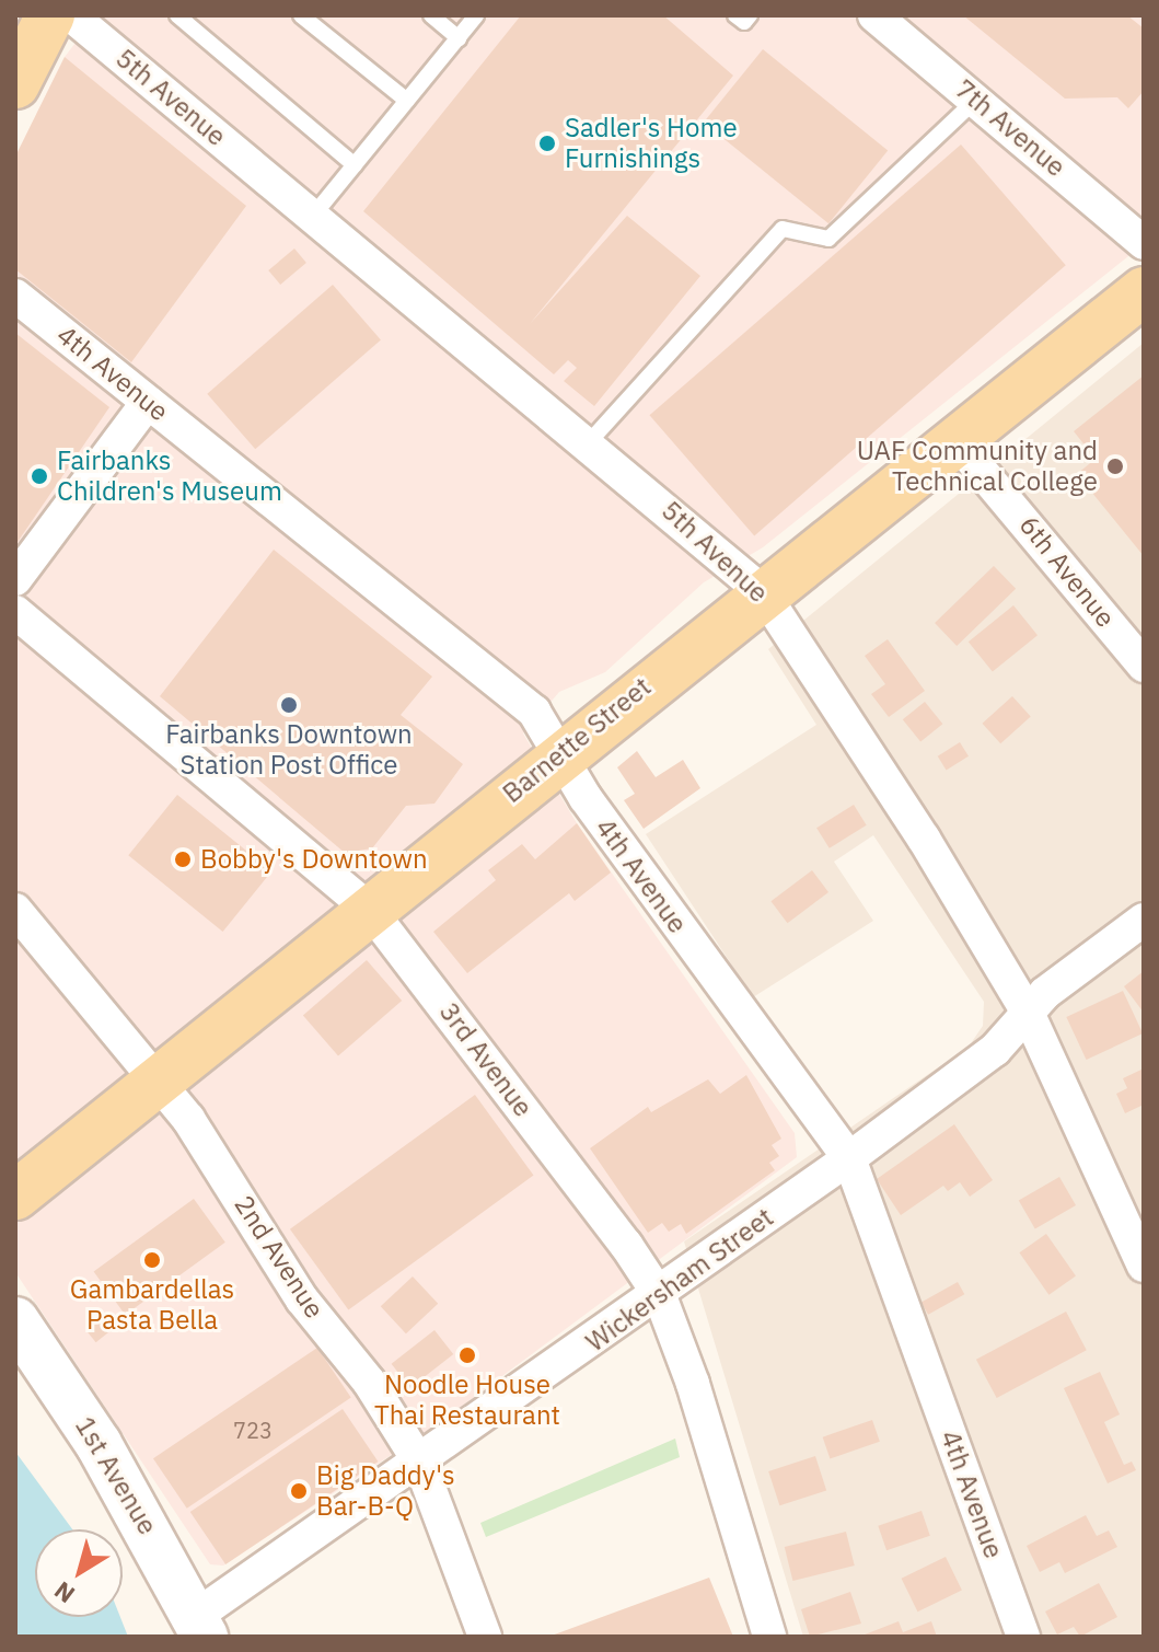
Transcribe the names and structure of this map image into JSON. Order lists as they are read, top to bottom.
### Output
{
  "streets": {
    "main road": ["Barnette Street", "1st Avenue"],
    "street": [
      "5th Avenue",
      "7th Avenue",
      "4th Avenue",
      "6th Avenue",
      "3rd Avenue",
      "2nd Avenue",
      "Wickersham Street"
    ]
  },
  "crossings": [
    ["5th Avenue", "Barnette Street"],
    ["5th Avenue", "Wickersham Street"],
    ["4th Avenue", "Barnette Street"],
    ["4th Avenue", "Wickersham Street"],
    ["6th Avenue", "Barnette Street"],
    ["Barnette Street", "3rd Avenue"],
    ["Barnette Street", "2nd Avenue"],
    ["3rd Avenue", "Wickersham Street"],
    ["2nd Avenue", "Wickersham Street"],
    ["Wickersham Street", "1st Avenue"]
  ],
  "places": [
    "Sadler's Home Furnishings",
    "UAF Community and Technical College",
    "Fairbanks Children's Museum",
    "Fairbanks Downtown Station Post Office",
    "Bobby's Downtown",
    "Gambardellas Pasta Bella",
    "Noodle House Thai Restaurant",
    "Big Daddy's Bar-B-Q"
  ],
  "house_numbers": ["723"],
  "north": "bottom left"
}
